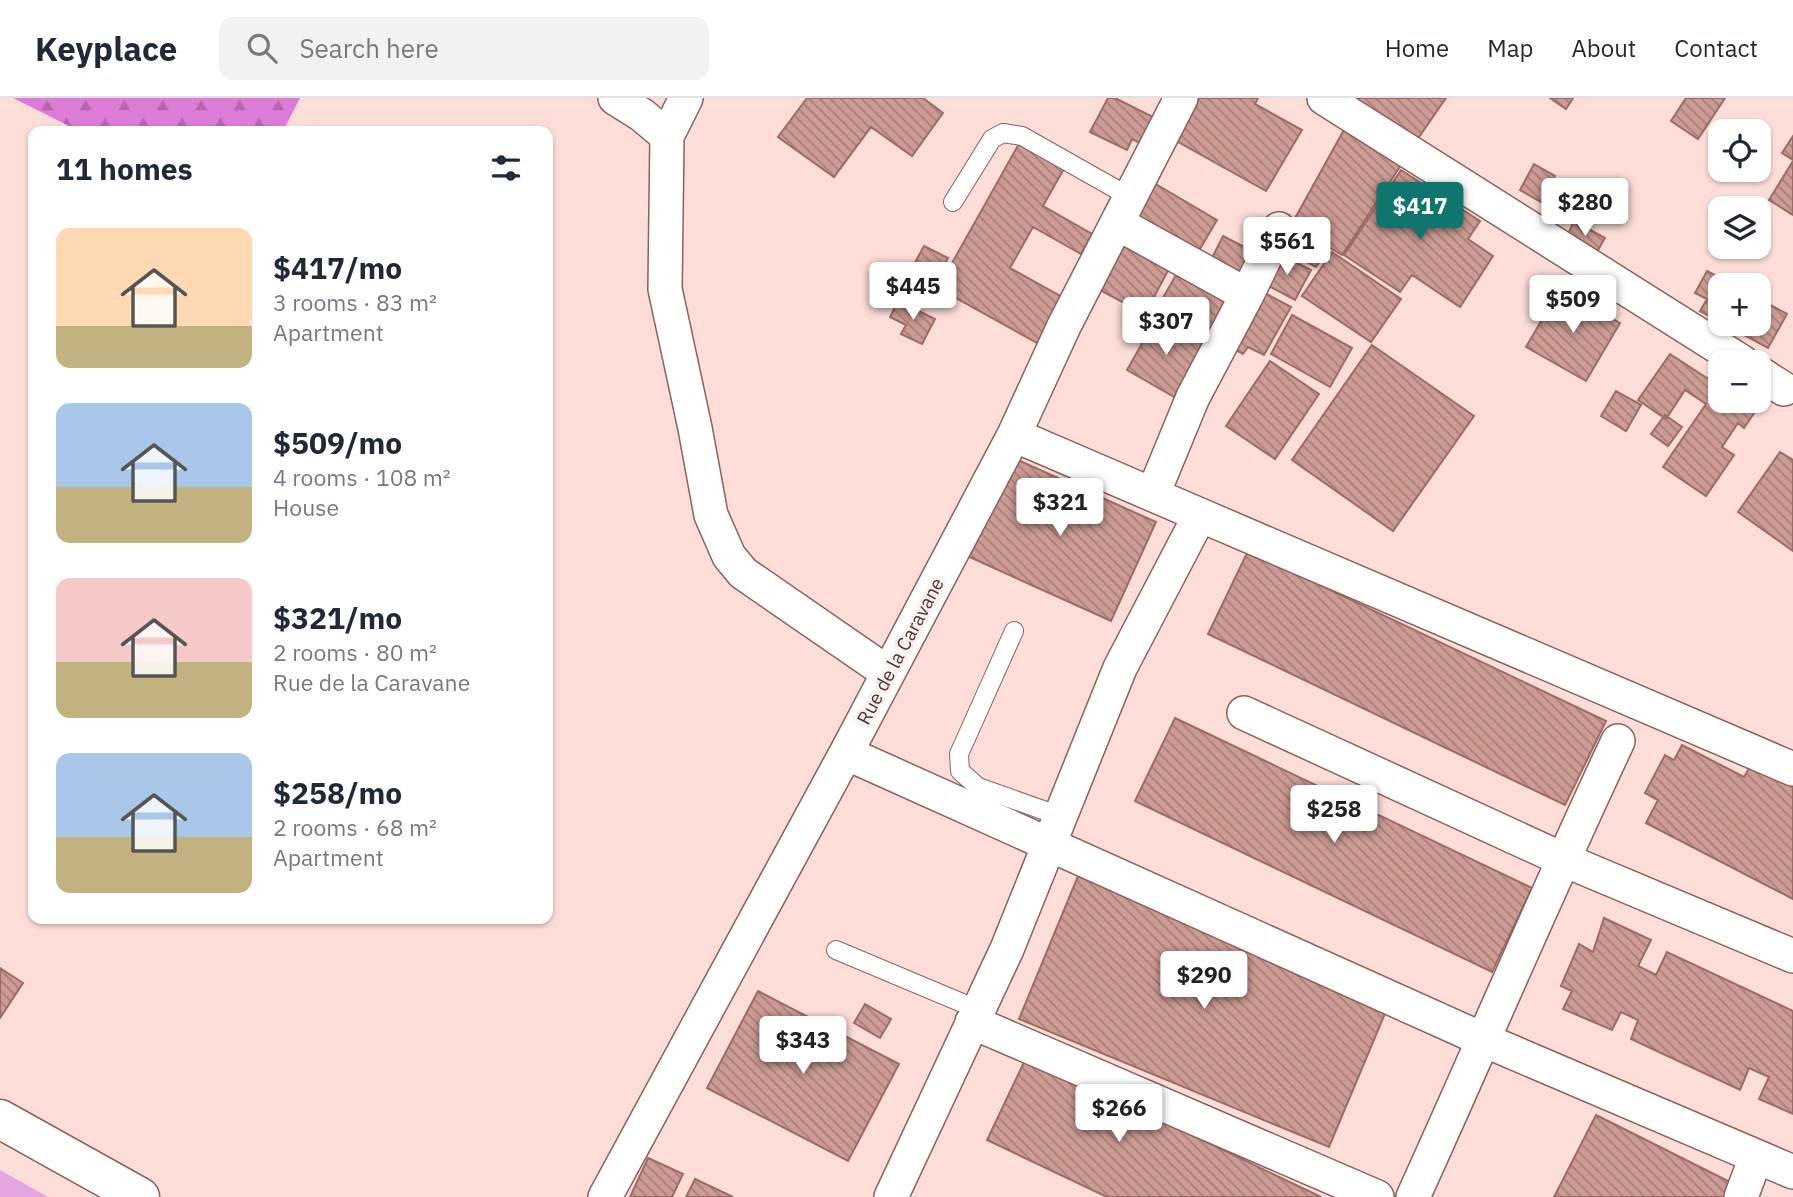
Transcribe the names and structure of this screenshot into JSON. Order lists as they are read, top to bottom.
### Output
{
  "streets": {
    "street": ["Rue de la Caravane"]
  },
  "page": {
    "header": "Keyplace",
    "search": "Search here",
    "nav": [
      "Home",
      "Map",
      "About",
      "Contact"
    ],
    "map_buttons": ["+", "−"],
    "heading": "11 homes",
    "price": [
      "$280",
      "$417",
      "$561",
      "$445",
      "$509",
      "$307",
      "$321",
      "$258",
      "$290",
      "$343",
      "$266"
    ],
    "list": [
      {
        "name": "$417/mo",
        "note": "3 rooms · 83 m² · Apartment"
      },
      {
        "name": "$509/mo",
        "note": "4 rooms · 108 m² · House"
      },
      {
        "name": "$321/mo",
        "note": "2 rooms · 80 m² · Rue de la Caravane"
      },
      {
        "name": "$258/mo",
        "note": "2 rooms · 68 m² · Apartment"
      }
    ]
  }
}
